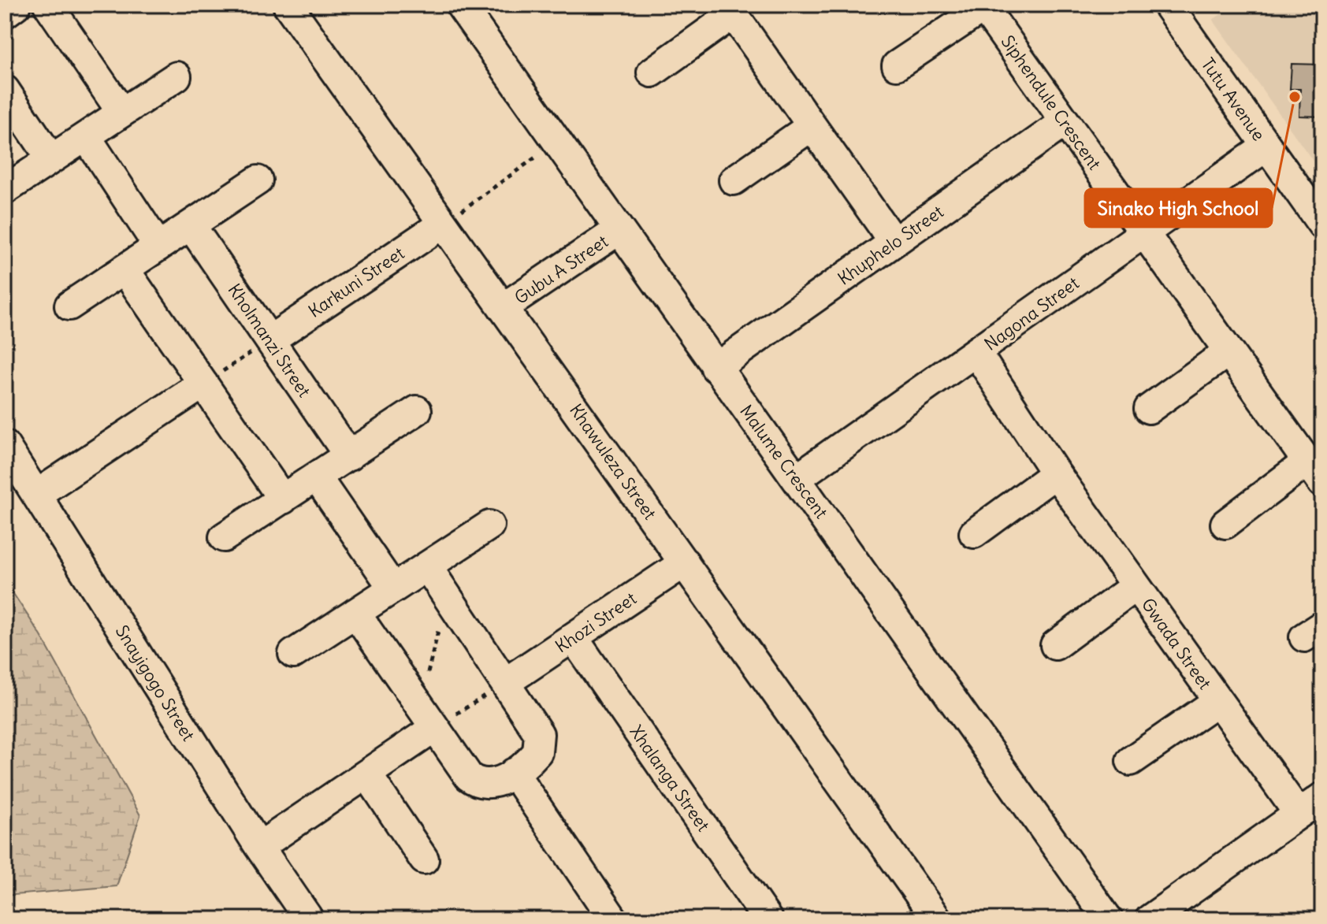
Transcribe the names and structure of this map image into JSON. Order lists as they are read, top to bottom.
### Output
{
  "streets": {
    "street": [
      "Tutu Avenue",
      "Siphendule Crescent",
      "Khuphelo Street",
      "Gubu A Street",
      "Karkuni Street",
      "Nagona Street",
      "Kholmanzi Street",
      "Khawuleza Street",
      "Malume Crescent",
      "Khozi Street",
      "Gwada Street",
      "Snayigogo Street",
      "Xhalanga Street"
    ]
  },
  "crossings": [
    ["Tutu Avenue", "Nagona Street"],
    ["Siphendule Crescent", "Khuphelo Street"],
    ["Siphendule Crescent", "Nagona Street"],
    ["Khuphelo Street", "Malume Crescent"],
    ["Gubu A Street", "Khawuleza Street"],
    ["Gubu A Street", "Malume Crescent"],
    ["Karkuni Street", "Kholmanzi Street"],
    ["Karkuni Street", "Khawuleza Street"],
    ["Nagona Street", "Malume Crescent"],
    ["Nagona Street", "Gwada Street"],
    ["Khawuleza Street", "Khozi Street"],
    ["Khozi Street", "Xhalanga Street"]
  ],
  "places": ["Sinako High School"]
}
